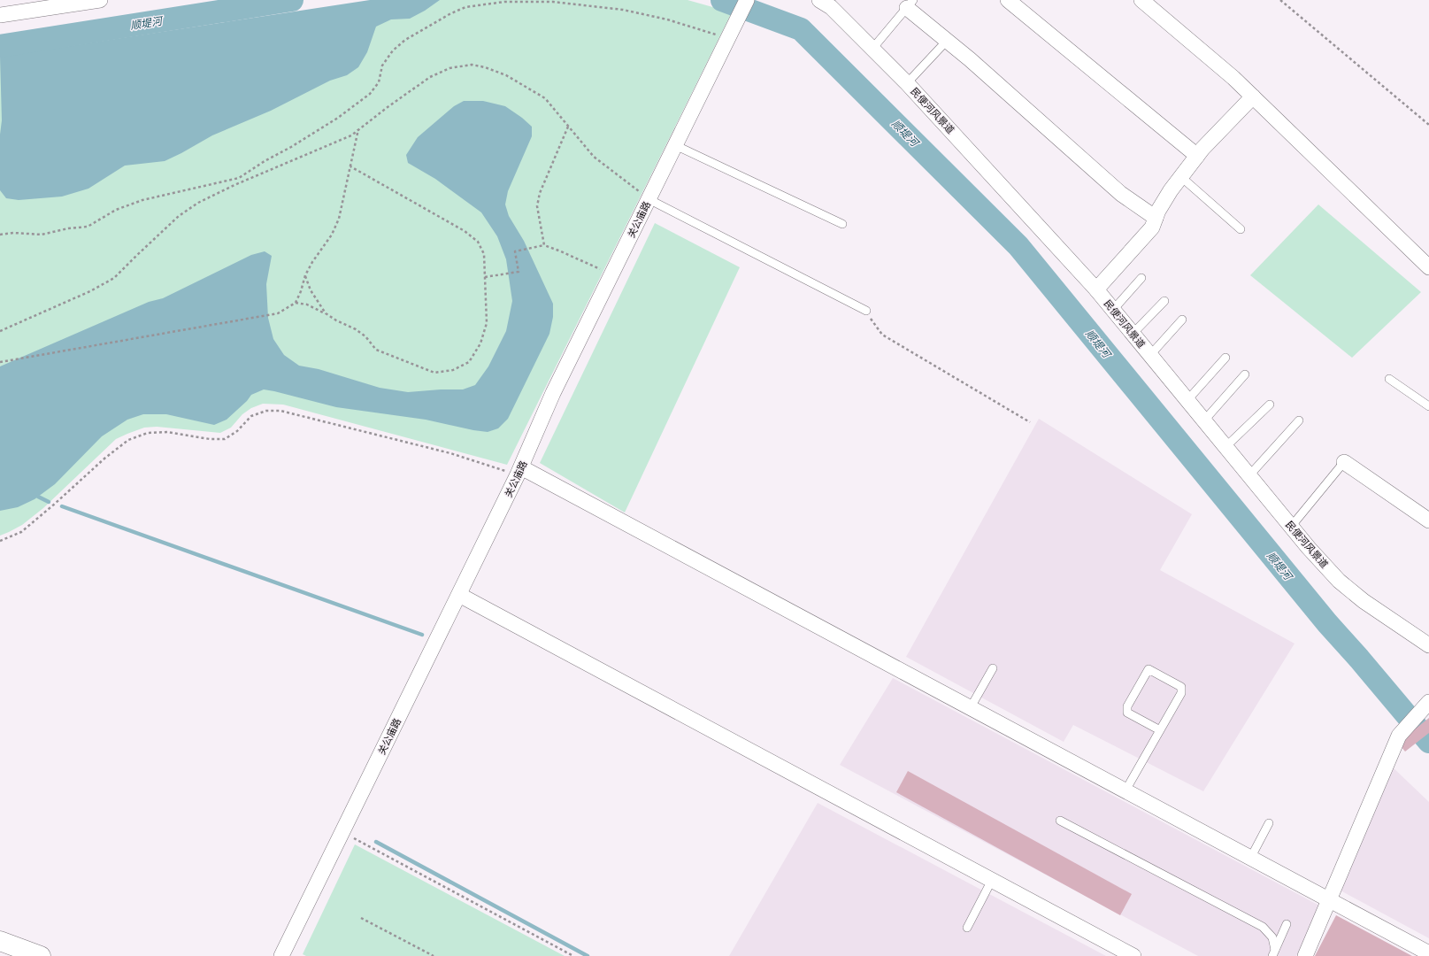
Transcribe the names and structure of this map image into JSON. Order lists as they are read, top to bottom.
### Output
{
  "streets": {
    "street": ["民便河风景道", "关公庙路"]
  },
  "water": ["顺堤河"]
}
